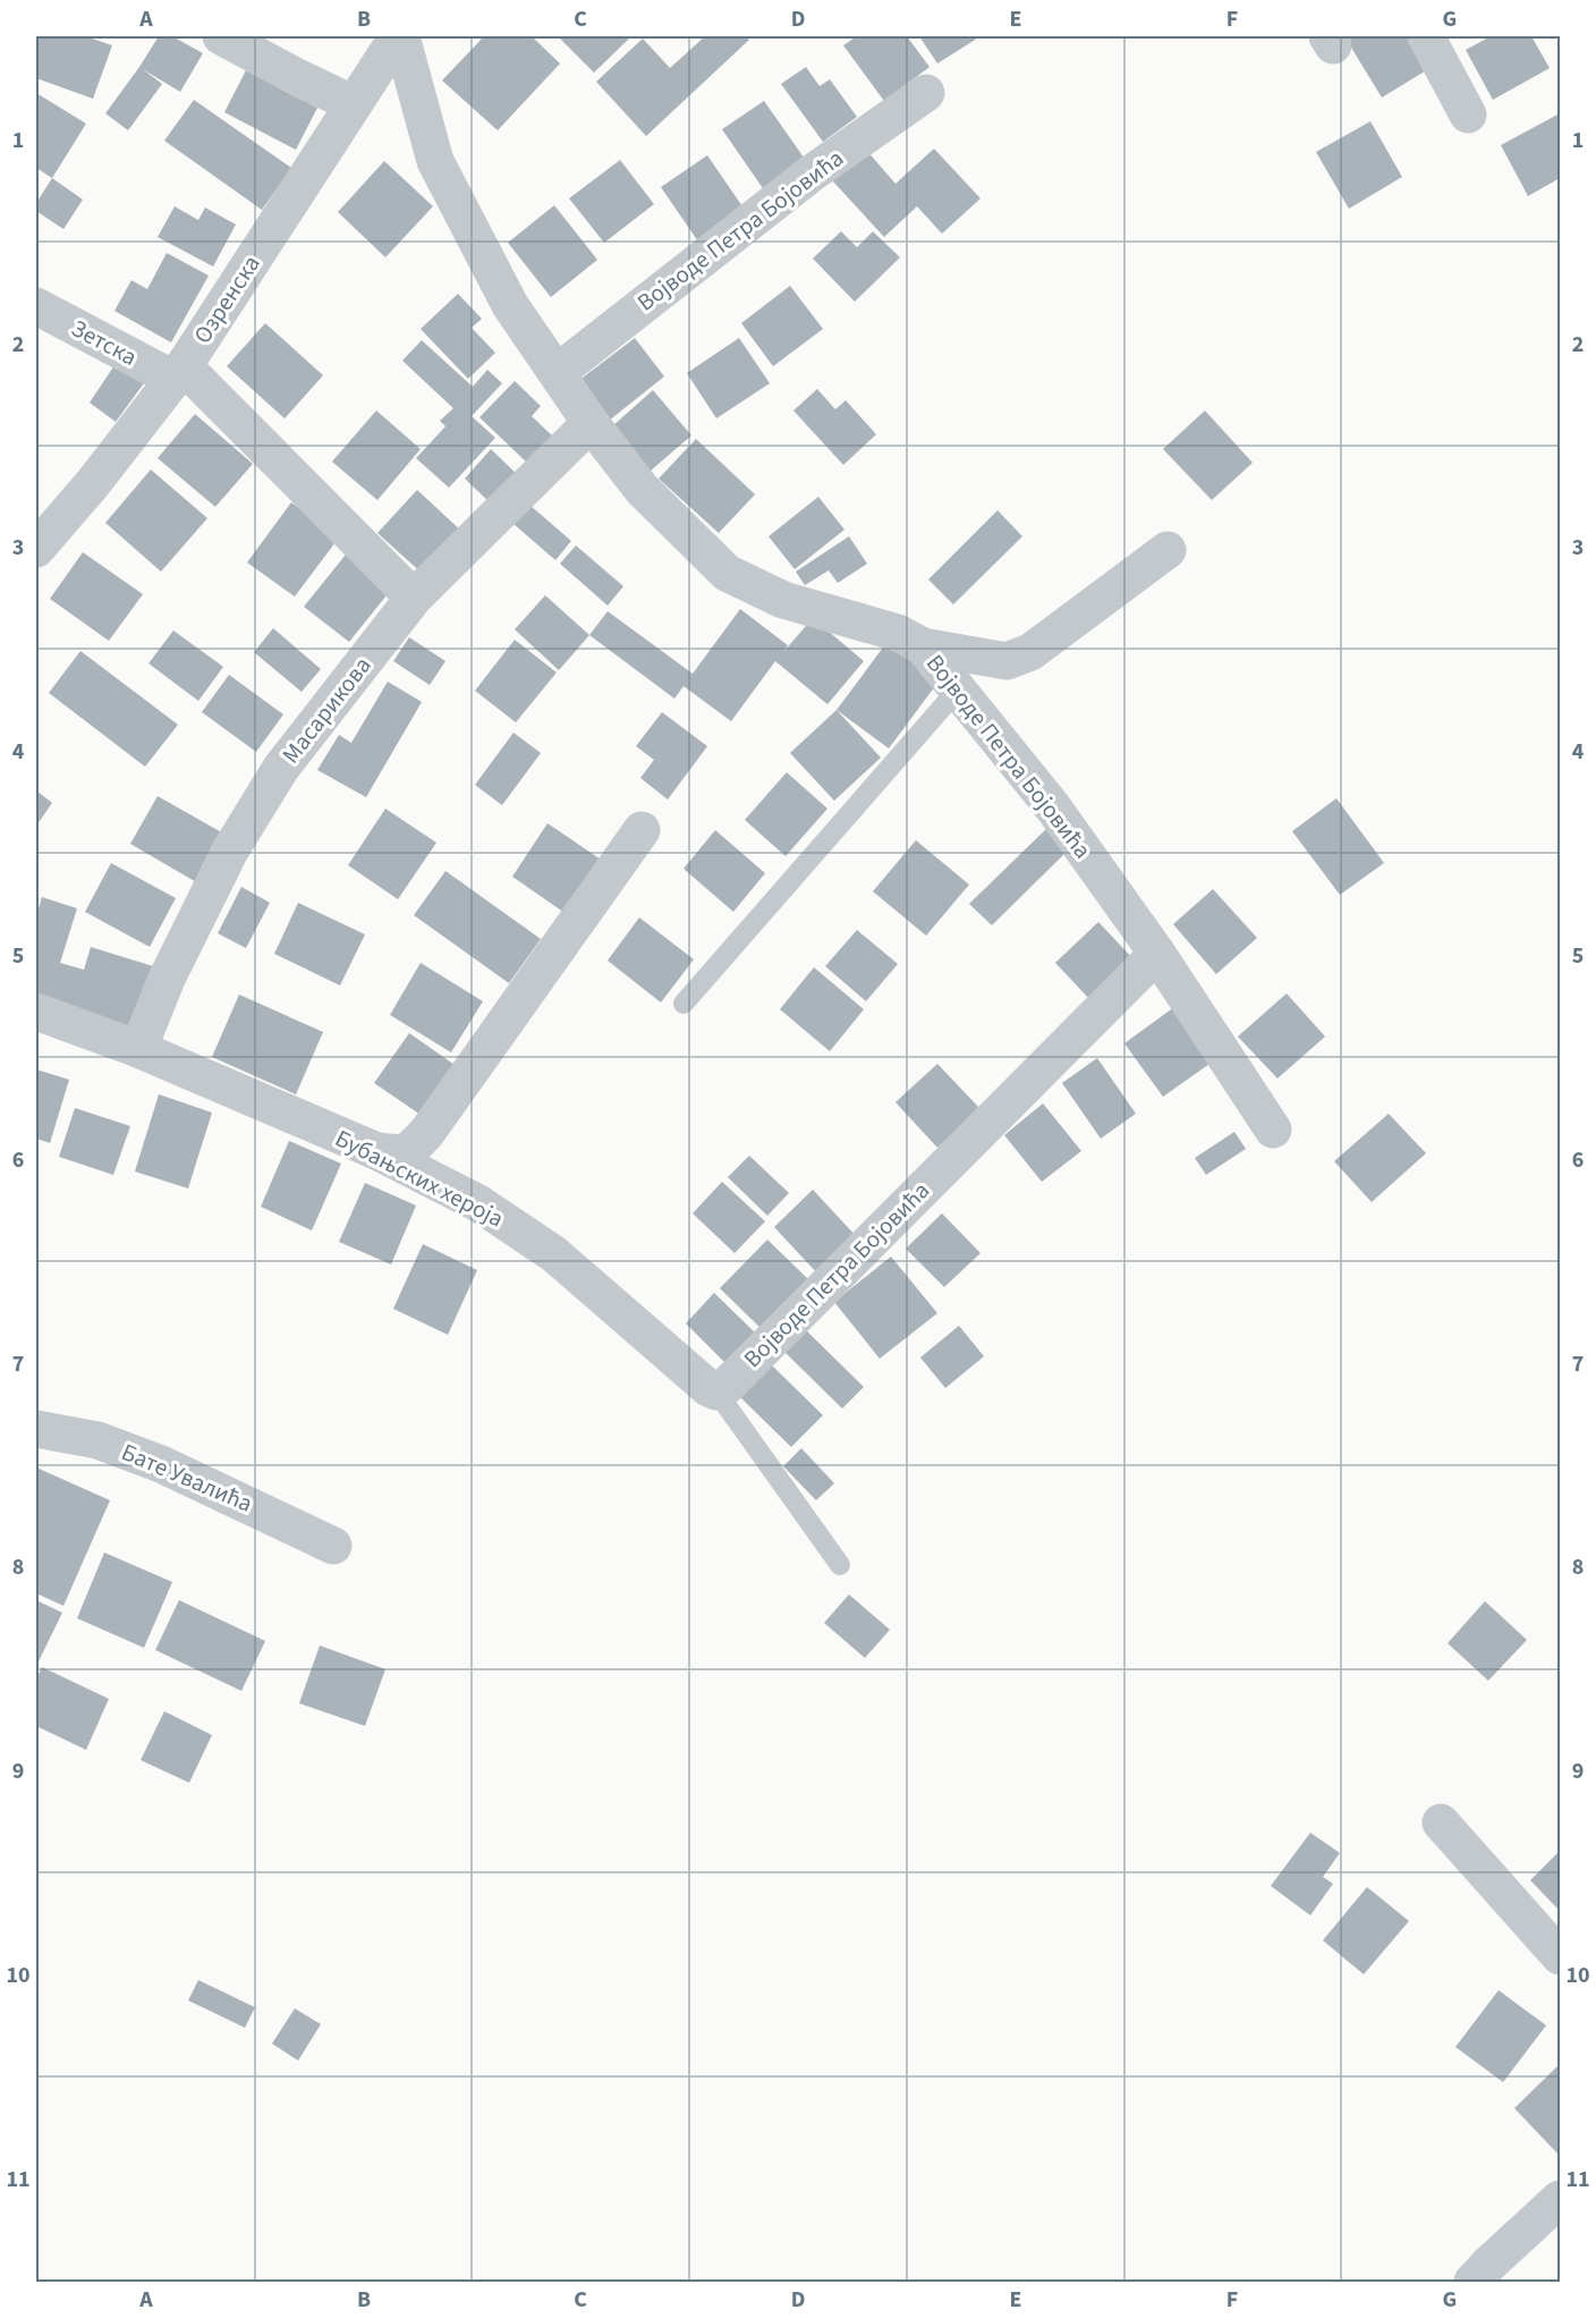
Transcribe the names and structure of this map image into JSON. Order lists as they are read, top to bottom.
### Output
{
  "streets": {
    "street": [
      "Војводе Петра Бојовића",
      "Озренска",
      "Зетска",
      "Масарикова",
      "Бубањских хероја",
      "Бате Увалића"
    ]
  },
  "crossings": [
    ["Војводе Петра Бојовића", "Озренска"],
    ["Војводе Петра Бојовића", "Масарикова"],
    ["Војводе Петра Бојовића", "Бубањских хероја"],
    ["Озренска", "Зетска"],
    ["Зетска", "Масарикова"],
    ["Масарикова", "Бубањских хероја"]
  ],
  "grid": {
    "columns": [
      "A",
      "B",
      "C",
      "D",
      "E",
      "F",
      "G"
    ],
    "rows": [
      "1",
      "2",
      "3",
      "4",
      "5",
      "6",
      "7",
      "8",
      "9",
      "10",
      "11"
    ]
  }
}
